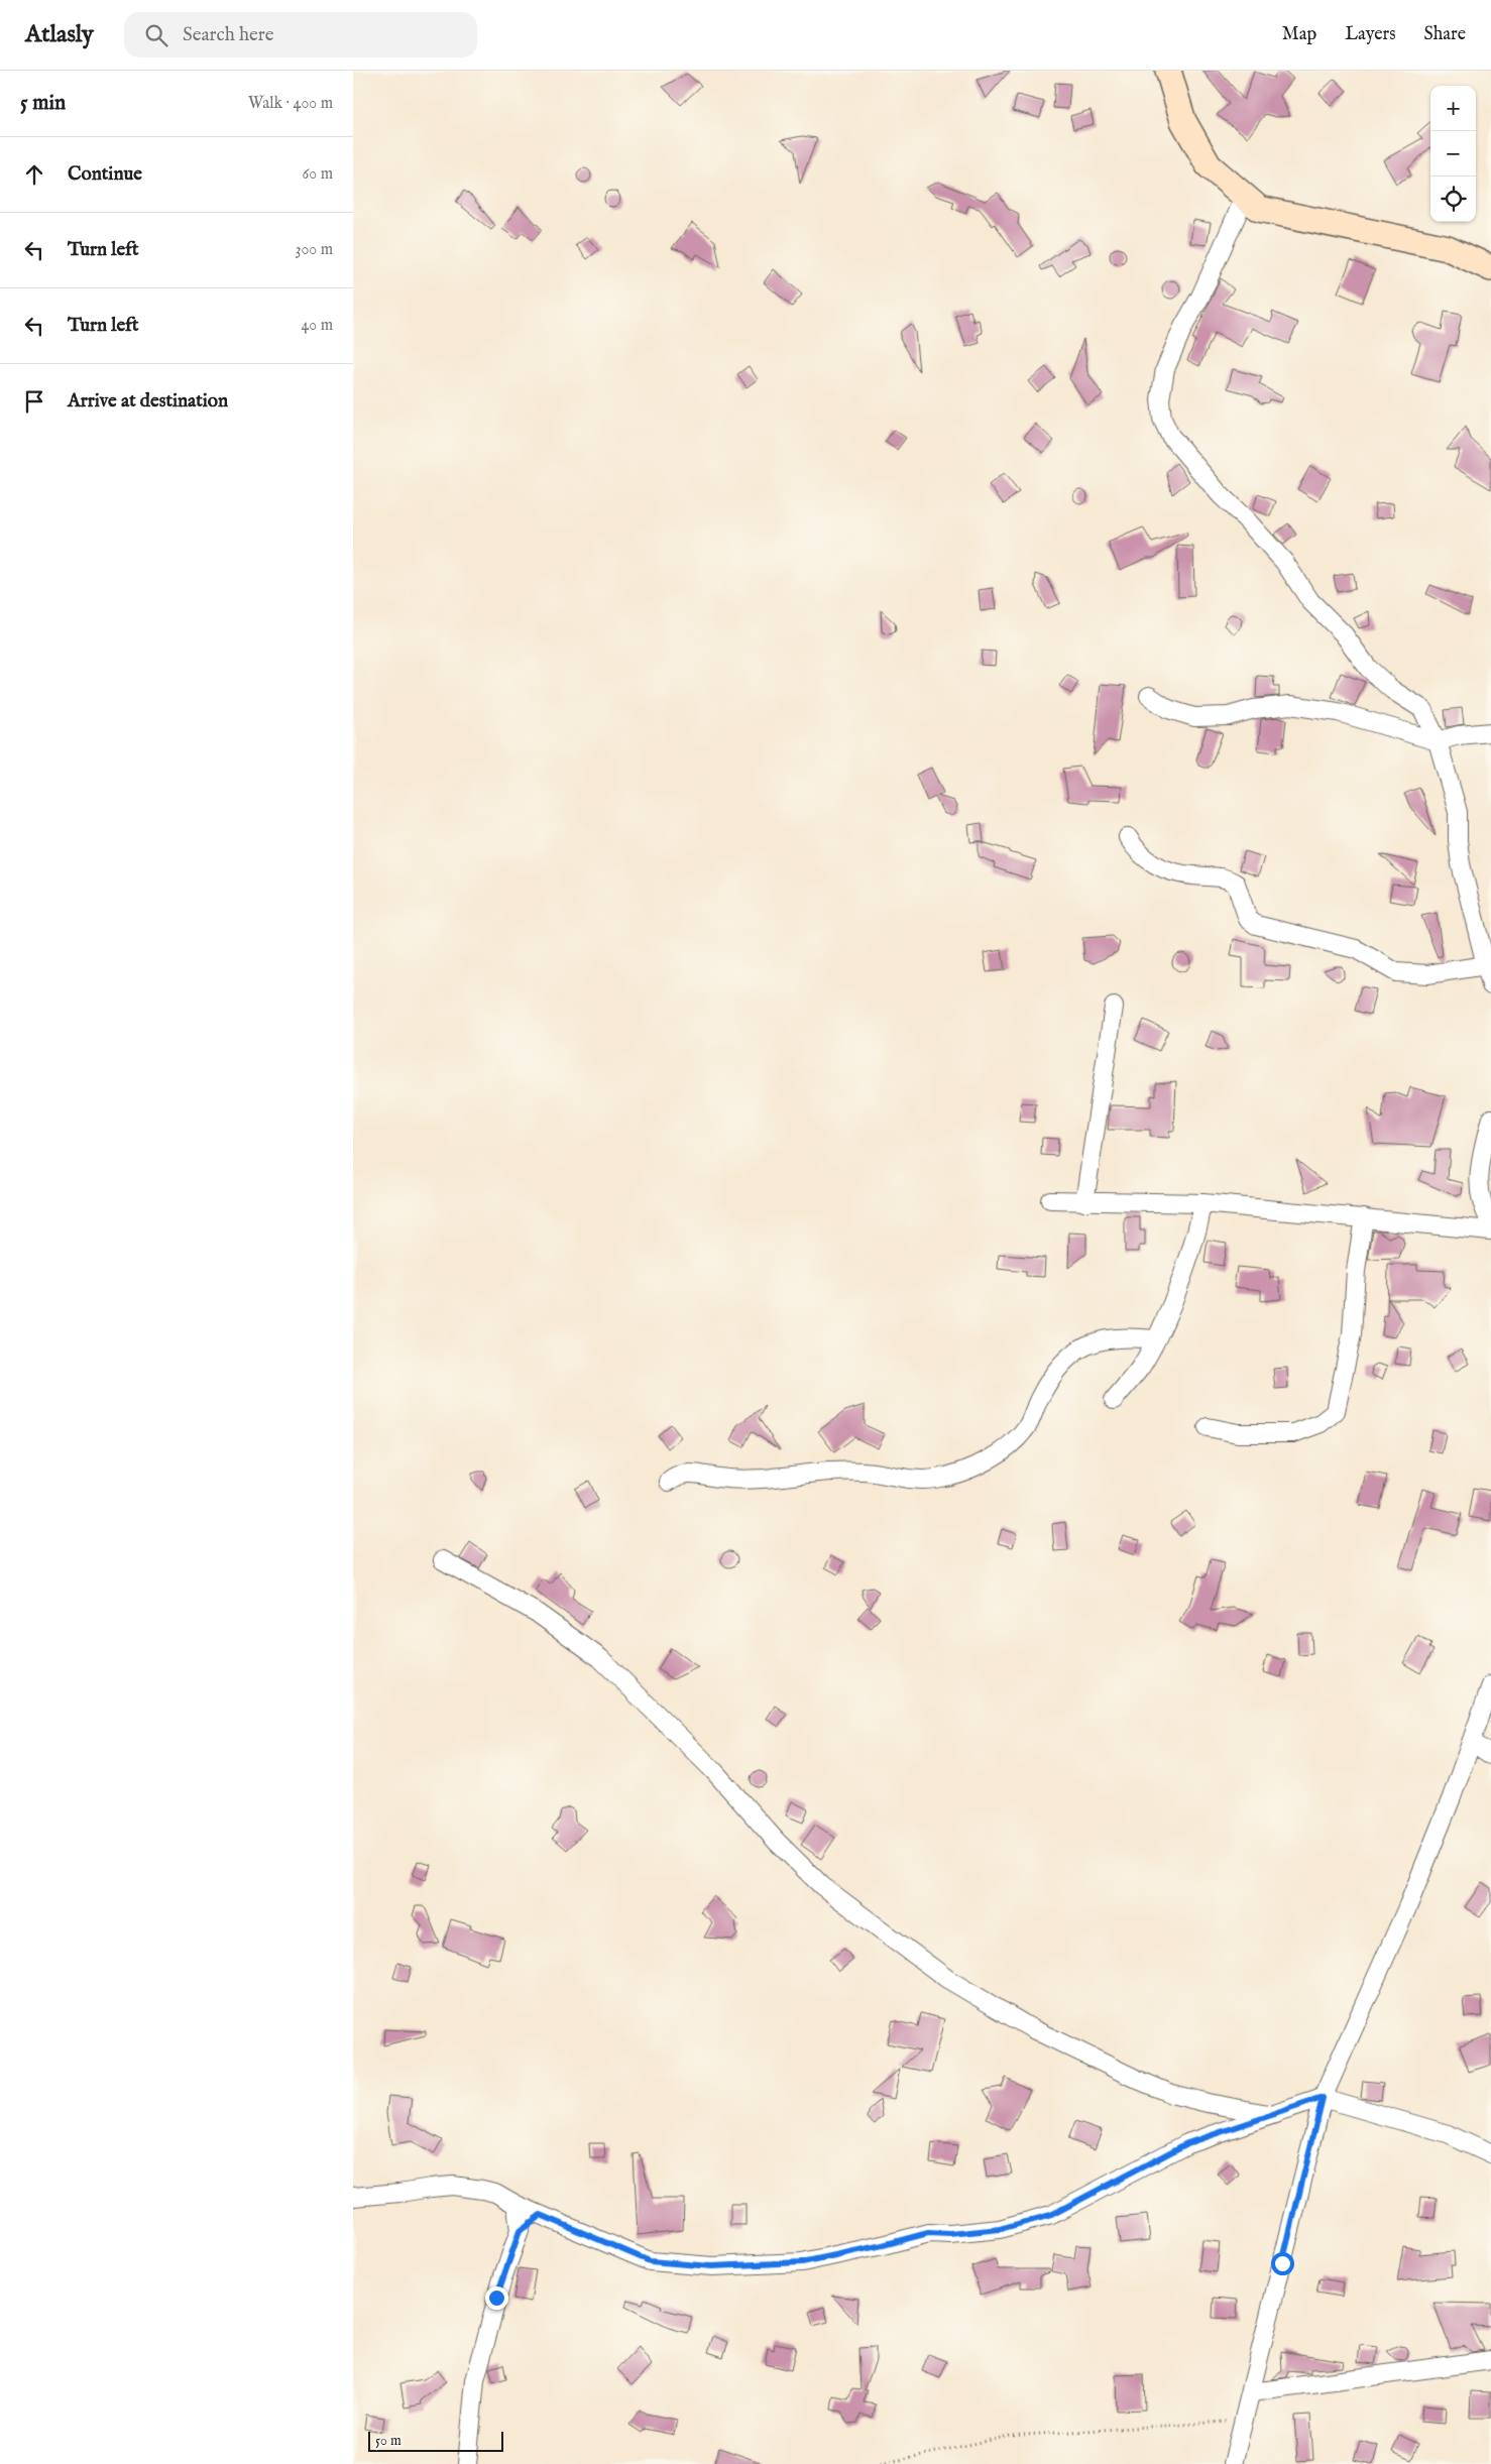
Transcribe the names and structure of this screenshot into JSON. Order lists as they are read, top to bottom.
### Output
{
  "scale_bar": "50 m",
  "page": {
    "header": "Atlasly",
    "search": "Search here",
    "nav": ["Map", "Layers", "Share"],
    "heading": ["5 min", "Walk · 400 m"],
    "map_buttons": ["+", "−"],
    "list": [
      ["Continue", "60 m"],
      ["Turn left", "300 m"],
      ["Turn left", "40 m"],
      "Arrive at destination"
    ],
    "scale": "50 m"
  }
}
